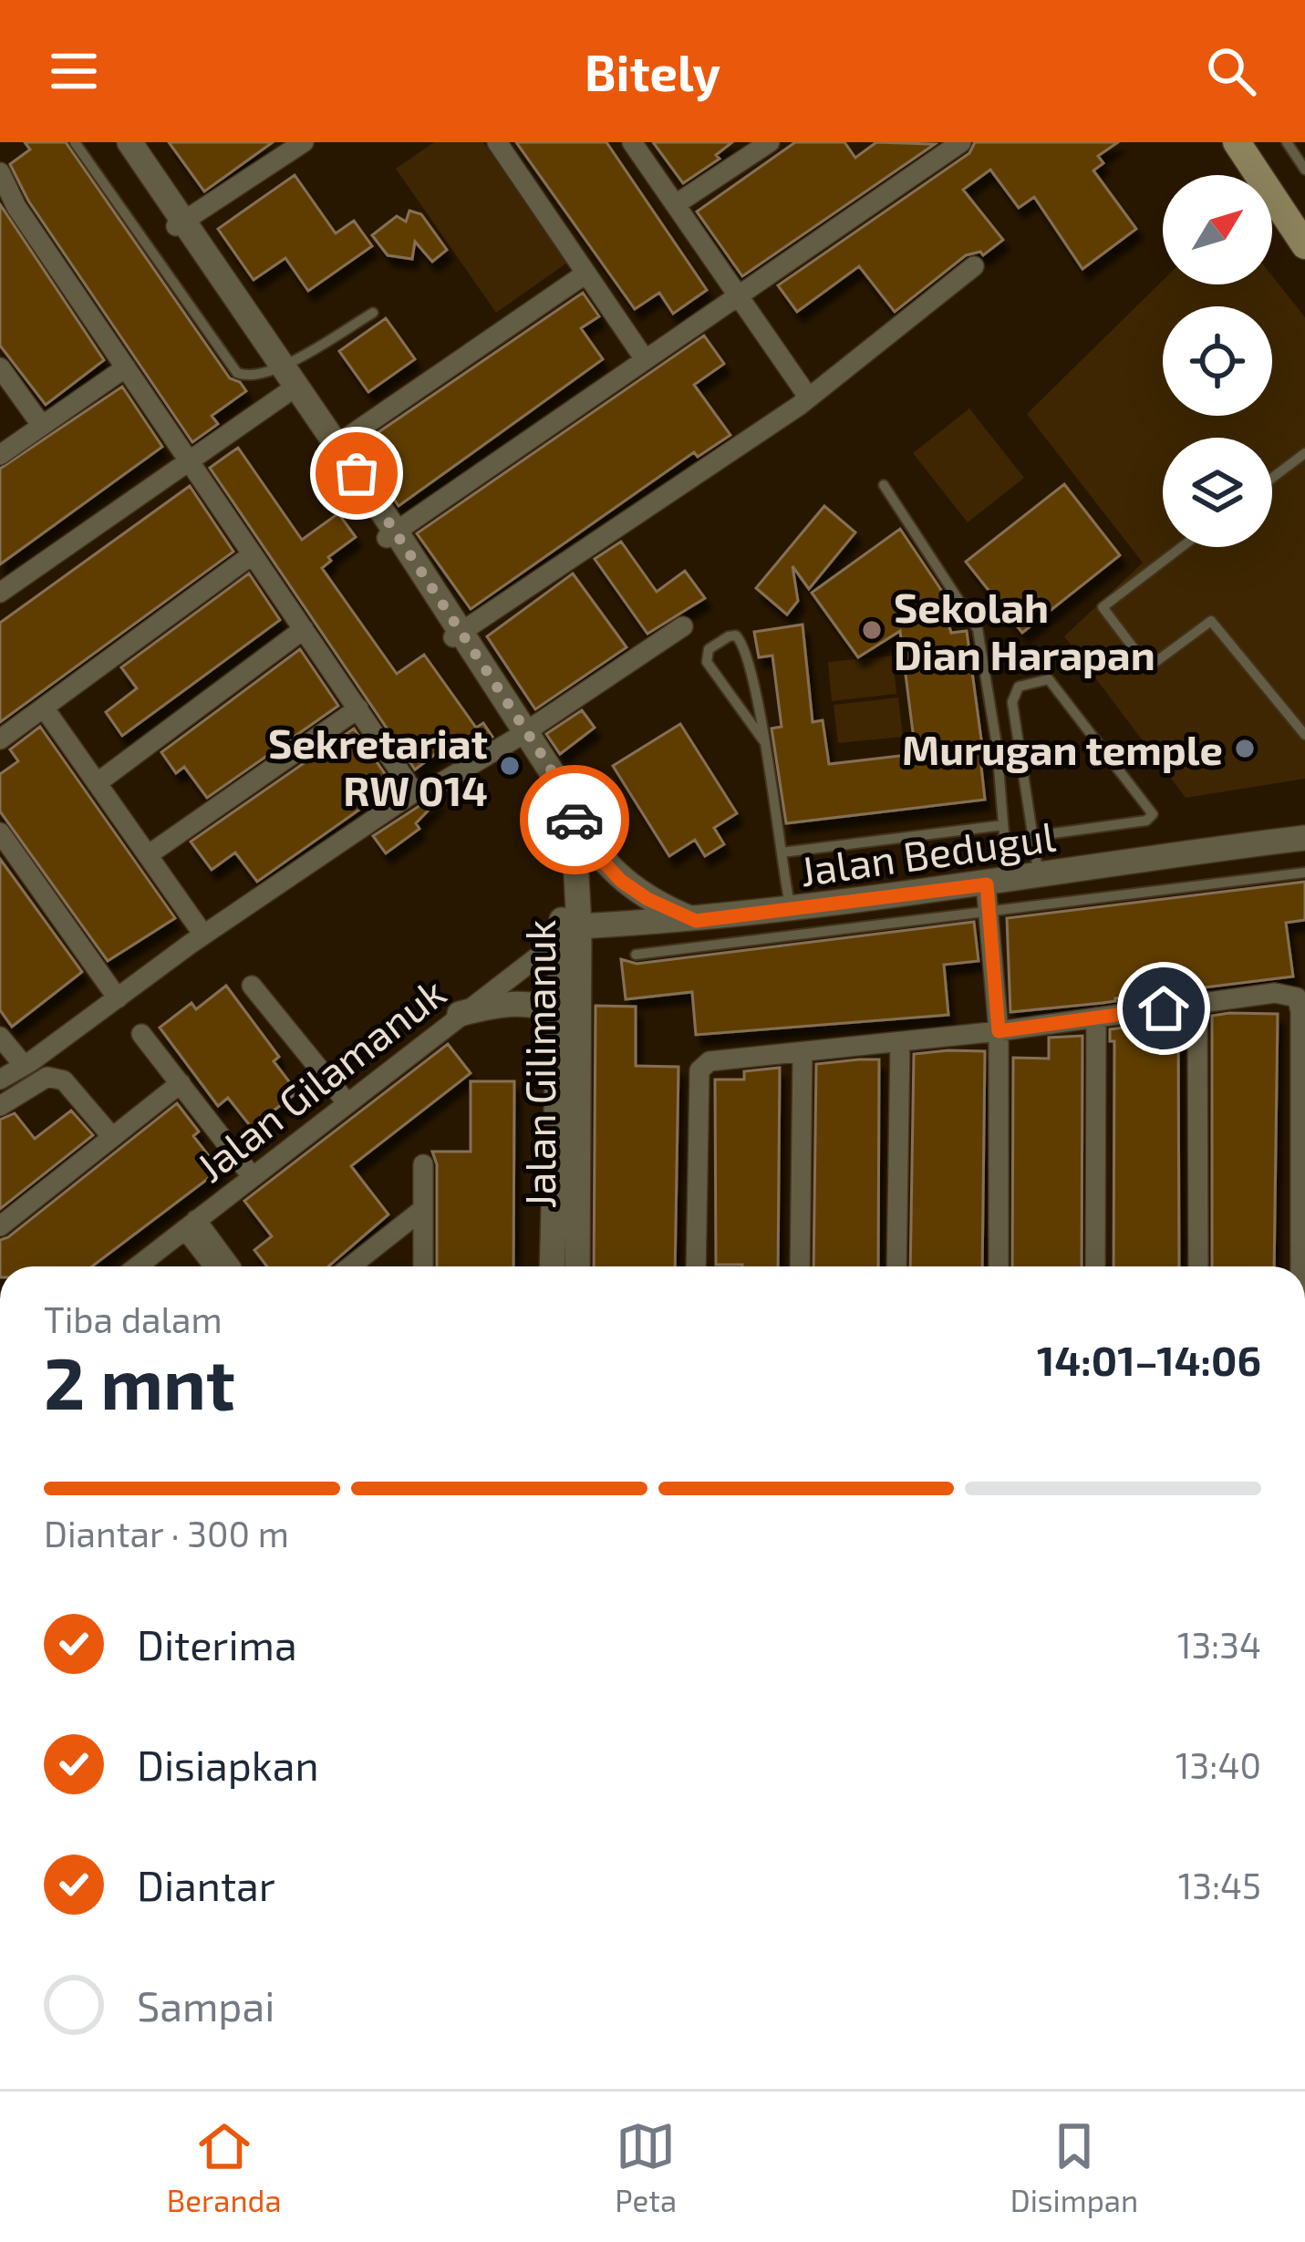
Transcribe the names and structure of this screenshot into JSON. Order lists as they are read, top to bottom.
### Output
{
  "streets": {
    "street": ["Jalan Bedugul", "Jalan Gilimanuk", "Jalan Gilamanuk"]
  },
  "crossings": [
    ["Jalan Bedugul", "Jalan Gilimanuk"],
    ["Jalan Bedugul", "Jalan Gilamanuk"],
    ["Jalan Gilimanuk", "Jalan Gilamanuk"]
  ],
  "places": ["Sekolah Dian Harapan", "Murugan temple", "Sekretariat RW 014"],
  "north": "top right",
  "page": {
    "header": "Bitely",
    "heading": ["2 mnt", "Tiba dalam", "14:01–14:06"],
    "bar": "Diantar · 300 m",
    "list": [
      ["Diterima", "13:34"],
      ["Disiapkan", "13:40"],
      ["Diantar", "13:45"],
      "Sampai"
    ],
    "tabs": ["Beranda", "Peta", "Disimpan"]
  }
}
